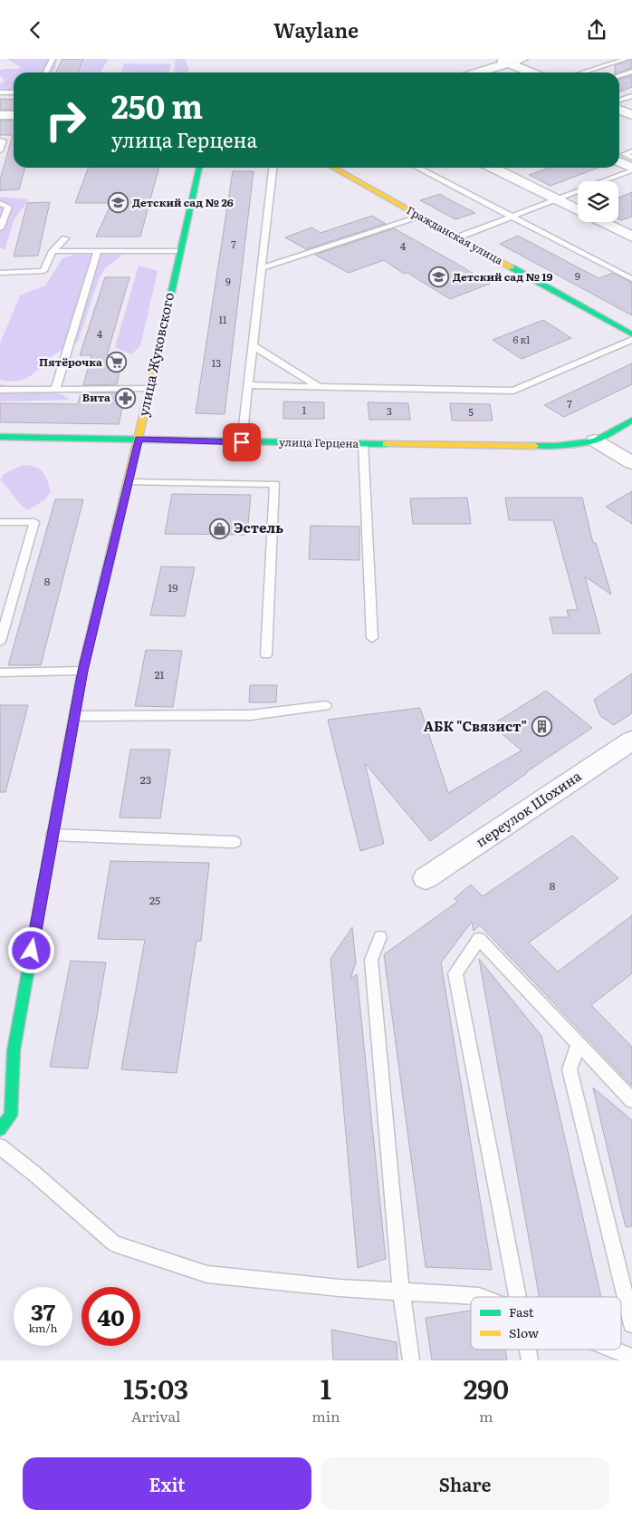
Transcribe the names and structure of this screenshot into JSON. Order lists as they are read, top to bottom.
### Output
{
  "streets": {
    "street": [
      "Гражданская улица",
      "улица Жуковского",
      "улица Герцена",
      "переулок Шохина"
    ]
  },
  "crossings": [
    ["улица Жуковского", "улица Герцена"]
  ],
  "places": {
    "school or university": ["Детский сад № 26", "Детский сад № 19"],
    "supermarket": ["Пятёрочка"],
    "pharmacy": ["Вита"],
    "shop": ["Эстель"],
    "building": ["АБК \"Связист\""]
  },
  "house_numbers": [
    "7",
    "4",
    "9",
    "9",
    "11",
    "4",
    "6 к1",
    "13",
    "7",
    "1",
    "3",
    "5",
    "8",
    "19",
    "21",
    "23",
    "8",
    "25"
  ],
  "legend": ["Fast", "Slow"],
  "page": {
    "header": "Waylane",
    "turn": ["250 m", "улица Герцена"],
    "speed": "37 km/h",
    "limit": "40",
    "eta": [
      "15:03",
      "Arrival",
      "1",
      "min",
      "290",
      "m"
    ],
    "buttons": ["Exit", "Share"]
  }
}
